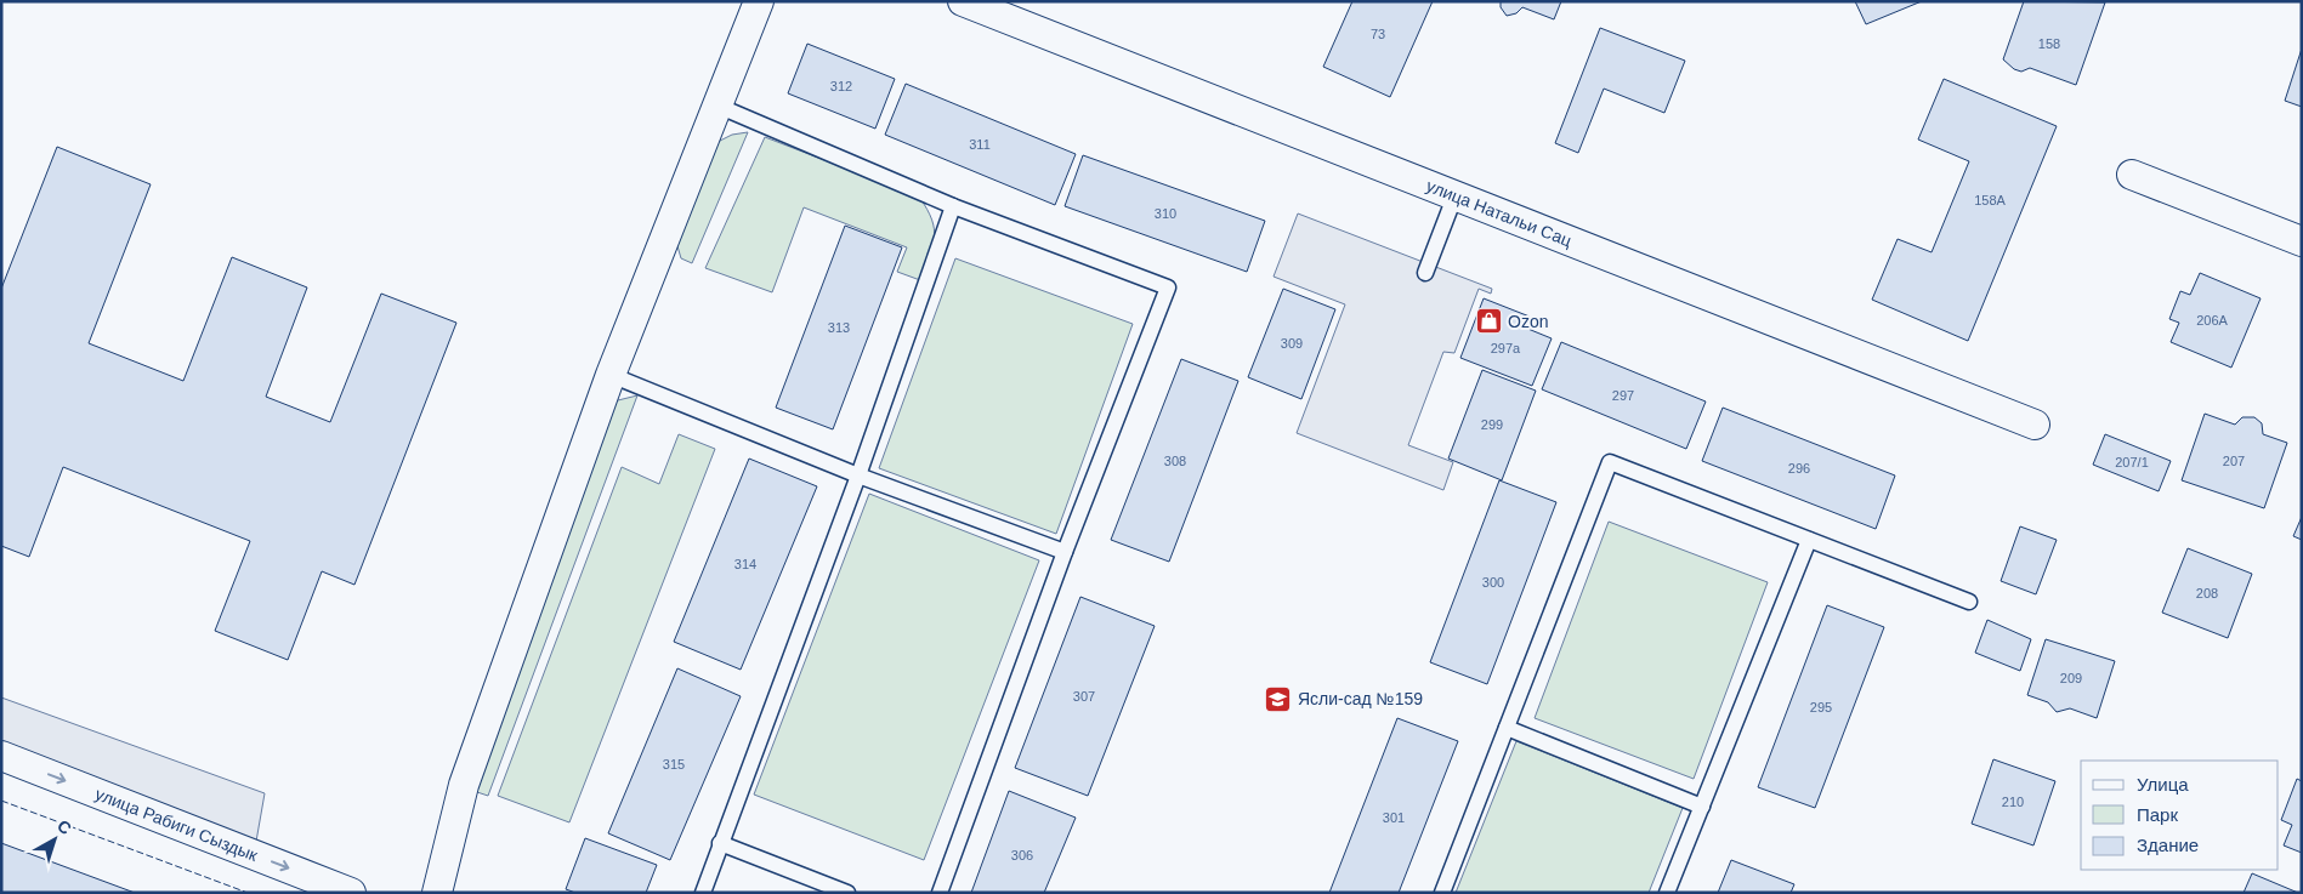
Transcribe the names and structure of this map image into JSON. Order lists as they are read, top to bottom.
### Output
{
  "streets": {
    "street": ["улица Натальи Сац", "улица Рабиги Сыздык"]
  },
  "one_way": ["улица Рабиги Сыздык"],
  "places": {
    "shop": ["Ozon"],
    "school or university": ["Ясли-сад №159"]
  },
  "house_numbers": [
    "73",
    "158",
    "312",
    "311",
    "158А",
    "310",
    "206А",
    "313",
    "309",
    "297а",
    "297",
    "299",
    "308",
    "207",
    "207/1",
    "296",
    "314",
    "300",
    "208",
    "209",
    "307",
    "295",
    "315",
    "210",
    "301",
    "306"
  ],
  "legend": ["Улица", "Парк", "Здание"],
  "north": "top right"
}
